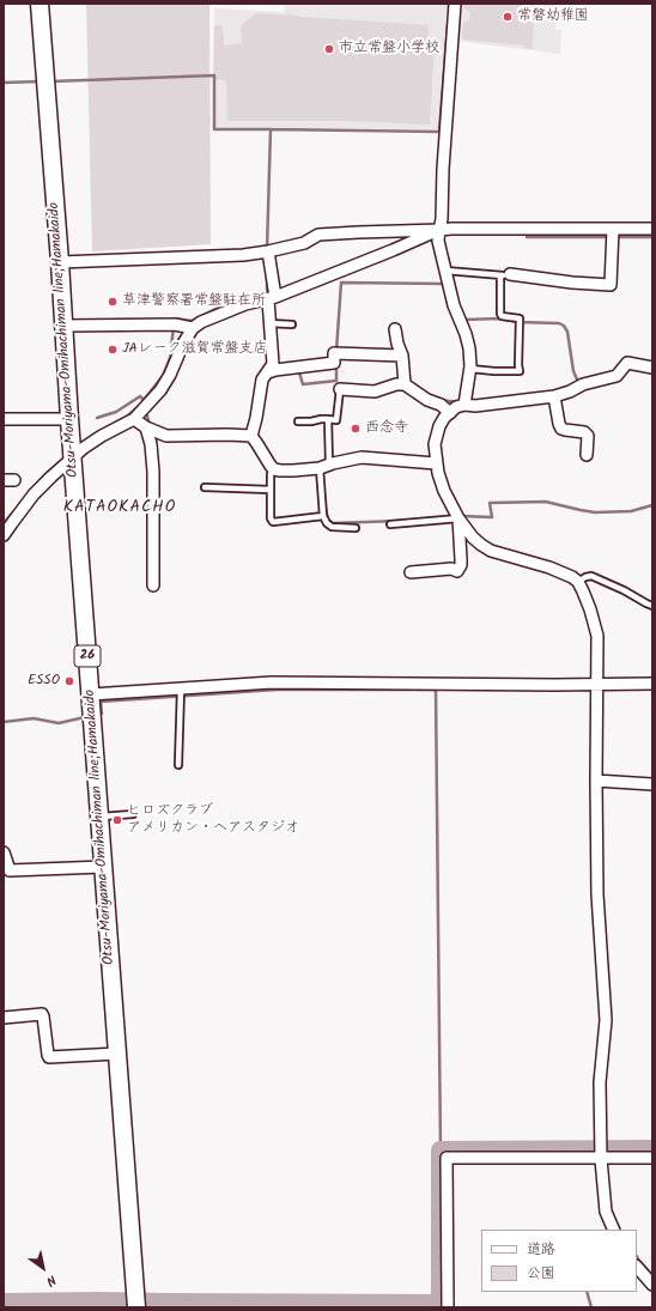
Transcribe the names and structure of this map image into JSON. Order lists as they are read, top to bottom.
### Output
{
  "streets": {
    "main road": ["Otsu-Moriyama-Omihachiman line;Hamakaido", "26"]
  },
  "districts": ["KATAOKACHO"],
  "places": [
    "常磐幼稚園",
    "市立常盤小学校",
    "草津警察署常盤駐在所",
    "JAレーク滋賀常盤支店",
    "西念寺",
    "ESSO",
    "ヒロズクラブ アメリカン・ヘアスタジオ"
  ],
  "legend": ["道路", "公園"],
  "north": "bottom right"
}
